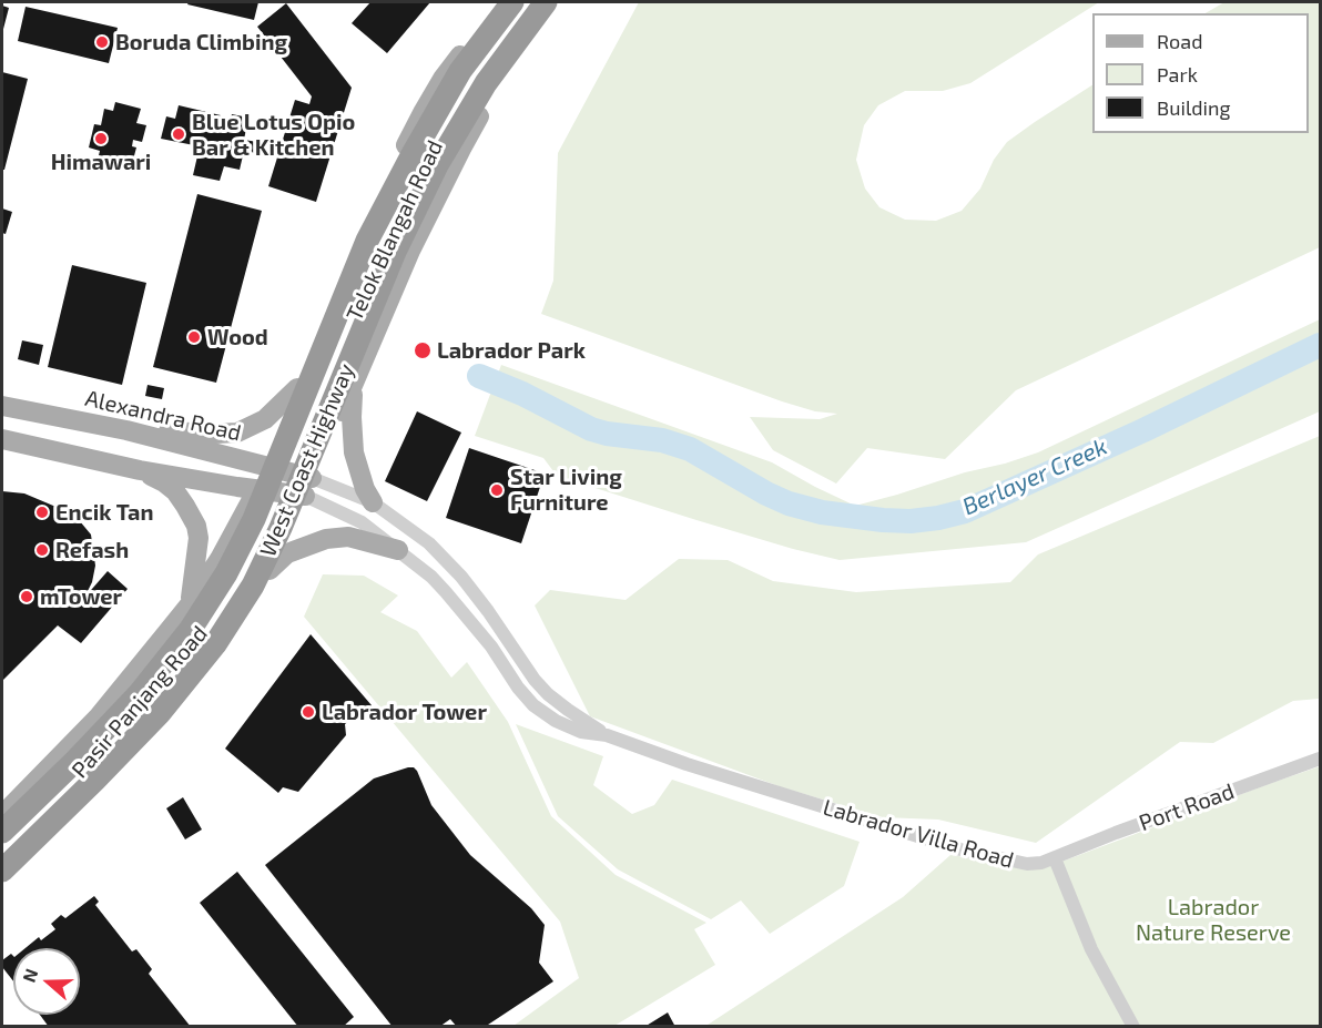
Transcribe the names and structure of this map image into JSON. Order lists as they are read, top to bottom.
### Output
{
  "streets": {
    "highway": ["West Coast Highway"],
    "main road": ["Telok Blangah Road", "Alexandra Road", "Pasir Panjang Road"],
    "street": ["Port Road", "Labrador Villa Road"]
  },
  "crossings": [
    ["Telok Blangah Road", "Alexandra Road"],
    ["Telok Blangah Road", "Pasir Panjang Road"],
    ["Telok Blangah Road", "Labrador Villa Road"],
    ["Alexandra Road", "Pasir Panjang Road"],
    ["Alexandra Road", "Labrador Villa Road"],
    ["Pasir Panjang Road", "Labrador Villa Road"],
    ["Port Road", "Labrador Villa Road"]
  ],
  "water": ["Berlayer Creek"],
  "parks": ["Labrador Nature Reserve"],
  "places": [
    "Boruda Climbing",
    "Blue Lotus Opio Bar & Kitchen",
    "Himawari",
    "Wood",
    "Labrador Park",
    "Star Living Furniture",
    "Encik Tan",
    "Refash",
    "mTower",
    "Labrador Tower"
  ],
  "legend": ["Road", "Park", "Building"],
  "north": "left"
}
